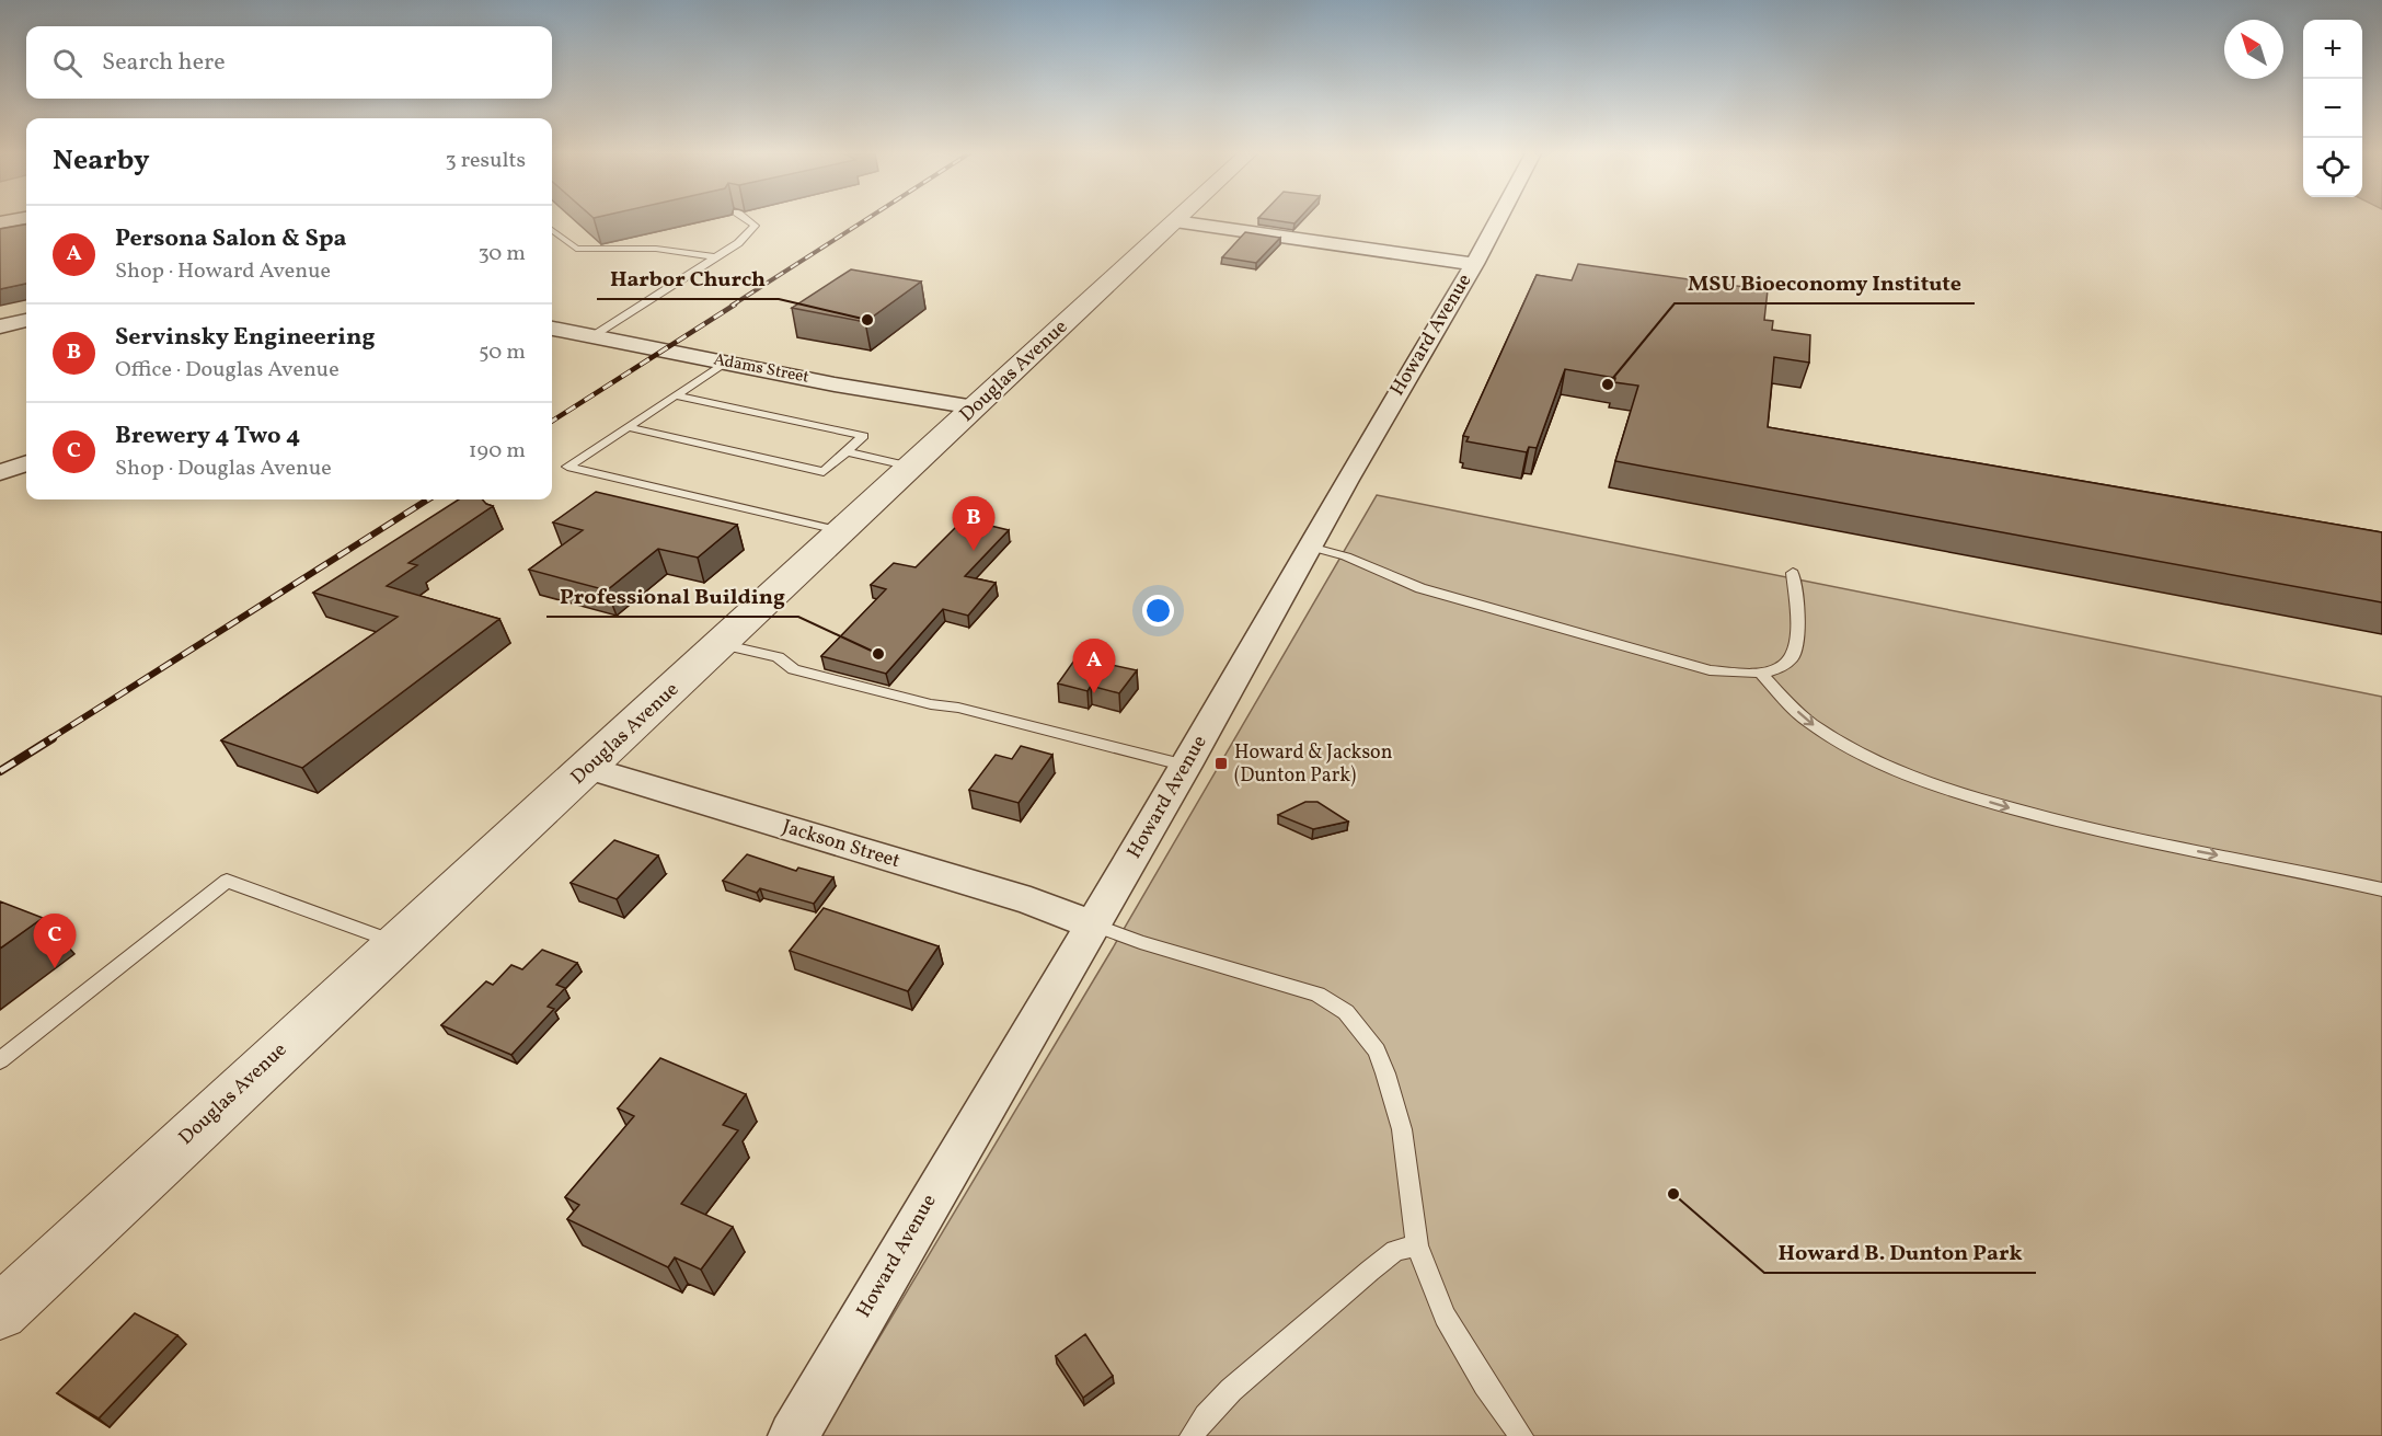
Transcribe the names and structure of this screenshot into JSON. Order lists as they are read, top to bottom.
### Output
{
  "streets": {
    "street": [
      "Howard Avenue",
      "Adams Street",
      "Douglas Avenue",
      "Jackson Street"
    ]
  },
  "crossings": [
    ["Howard Avenue", "Jackson Street"],
    ["Adams Street", "Douglas Avenue"],
    ["Douglas Avenue", "Jackson Street"]
  ],
  "places": {
    "other": [
      "Harbor Church",
      "MSU Bioeconomy Institute",
      "Professional Building",
      "Howard B. Dunton Park"
    ],
    "transit": ["Howard & Jackson (Dunton Park)"]
  },
  "north": "top left",
  "page": {
    "map_buttons": ["+", "−"],
    "search": "Search here",
    "heading": ["Nearby", "3 results"],
    "list": [
      {
        "mark": "A",
        "name": "Persona Salon & Spa",
        "note": "Shop · Howard Avenue",
        "value": "30 m"
      },
      {
        "mark": "B",
        "name": "Servinsky Engineering",
        "note": "Office · Douglas Avenue",
        "value": "50 m"
      },
      {
        "mark": "C",
        "name": "Brewery 4 Two 4",
        "note": "Shop · Douglas Avenue",
        "value": "190 m"
      }
    ],
    "pins": ["B", "A", "C"]
  }
}
